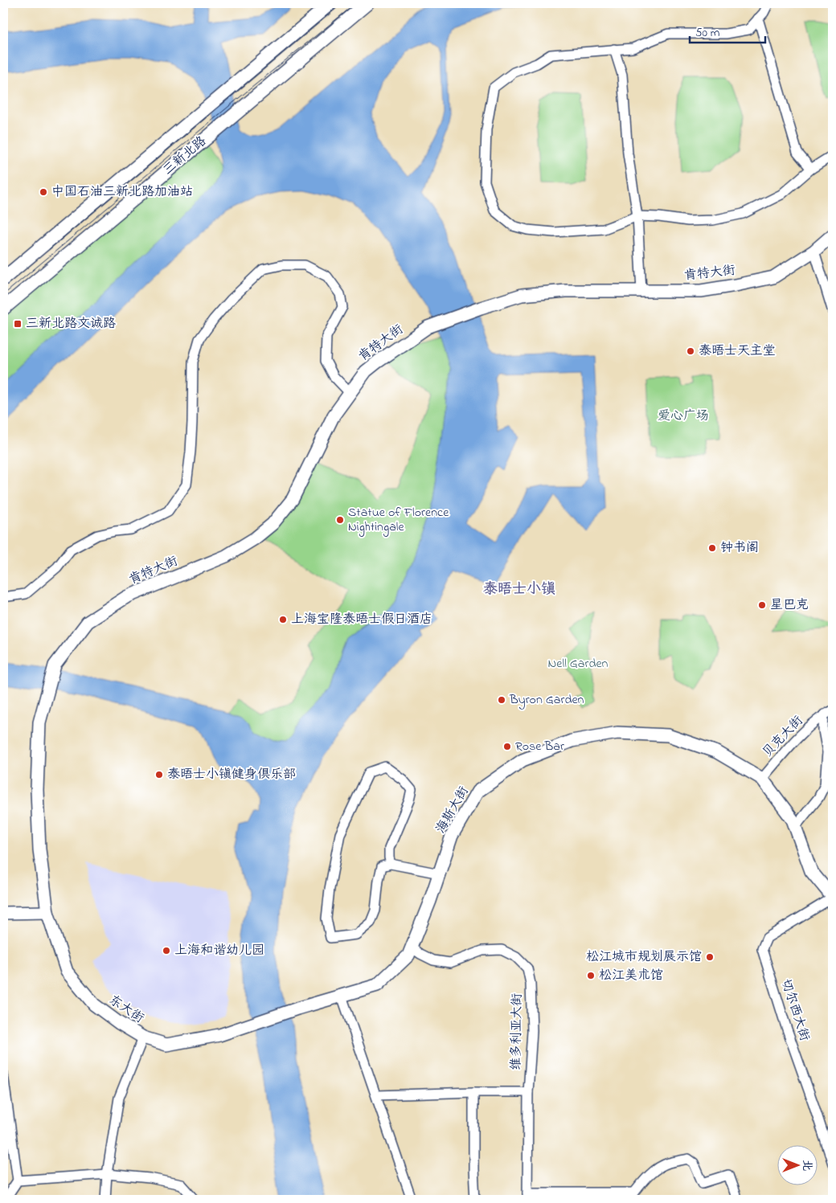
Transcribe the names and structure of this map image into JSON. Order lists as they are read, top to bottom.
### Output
{
  "streets": {
    "main road": ["三新北路"],
    "street": [
      "肯特大街",
      "贝克大街",
      "海斯大街",
      "东大街",
      "切尔西大街",
      "维多利亚大街"
    ]
  },
  "crossings": [
    ["肯特大街", "东大街"],
    ["贝克大街", "海斯大街"],
    ["海斯大街", "东大街"],
    ["海斯大街", "切尔西大街"],
    ["海斯大街", "维多利亚大街"]
  ],
  "districts": ["泰晤士小镇"],
  "parks": ["爱心广场", "Nell Garden"],
  "places": {
    "other": [
      "中国石油三新北路加油站",
      "泰晤士天主堂",
      "Statue of Florence Nightingale",
      "钟书阁",
      "星巴克",
      "上海宝隆泰晤士假日酒店",
      "Byron Garden",
      "Rose Bar",
      "泰晤士小镇健身俱乐部",
      "上海和谐幼儿园",
      "松江城市规划展示馆",
      "松江美术馆"
    ],
    "transit": ["三新北路文诚路"]
  },
  "scale_bar": "50 m",
  "north": "right"
}
